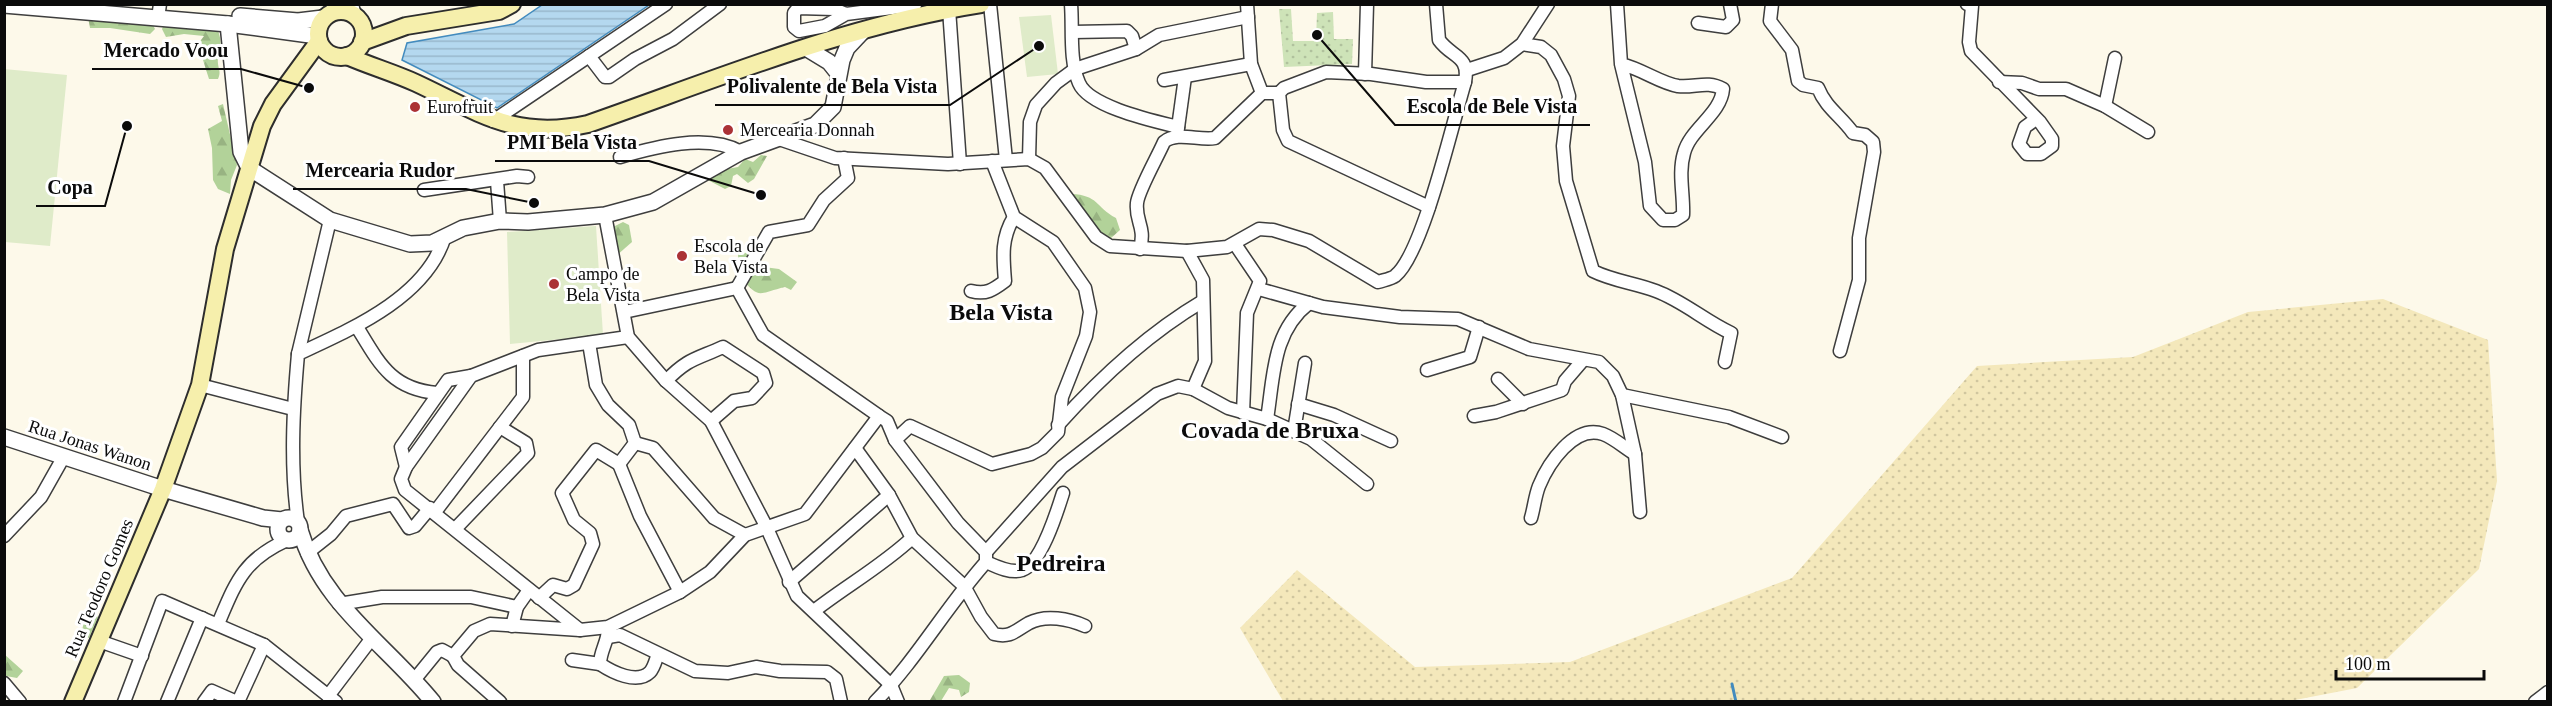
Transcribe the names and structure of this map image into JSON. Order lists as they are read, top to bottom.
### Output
{
  "streets": {
    "main road": ["Rua Teodoro Gomes"],
    "street": ["Rua Jonas Wanon"]
  },
  "crossings": [
    ["Rua Jonas Wanon", "Rua Teodoro Gomes"]
  ],
  "districts": ["Bela Vista", "Covada de Bruxa", "Pedreira"],
  "places": [
    "Escola de Bele Vista",
    "Polivalente de Bela Vista",
    "Mercado Voou",
    "Eurofruit",
    "Copa",
    "Mercearia Donnah",
    "PMI Bela Vista",
    "Mercearia Rudor",
    "Escola de Bela Vista",
    "Campo de Bela Vista"
  ],
  "scale_bar": "100 m"
}
